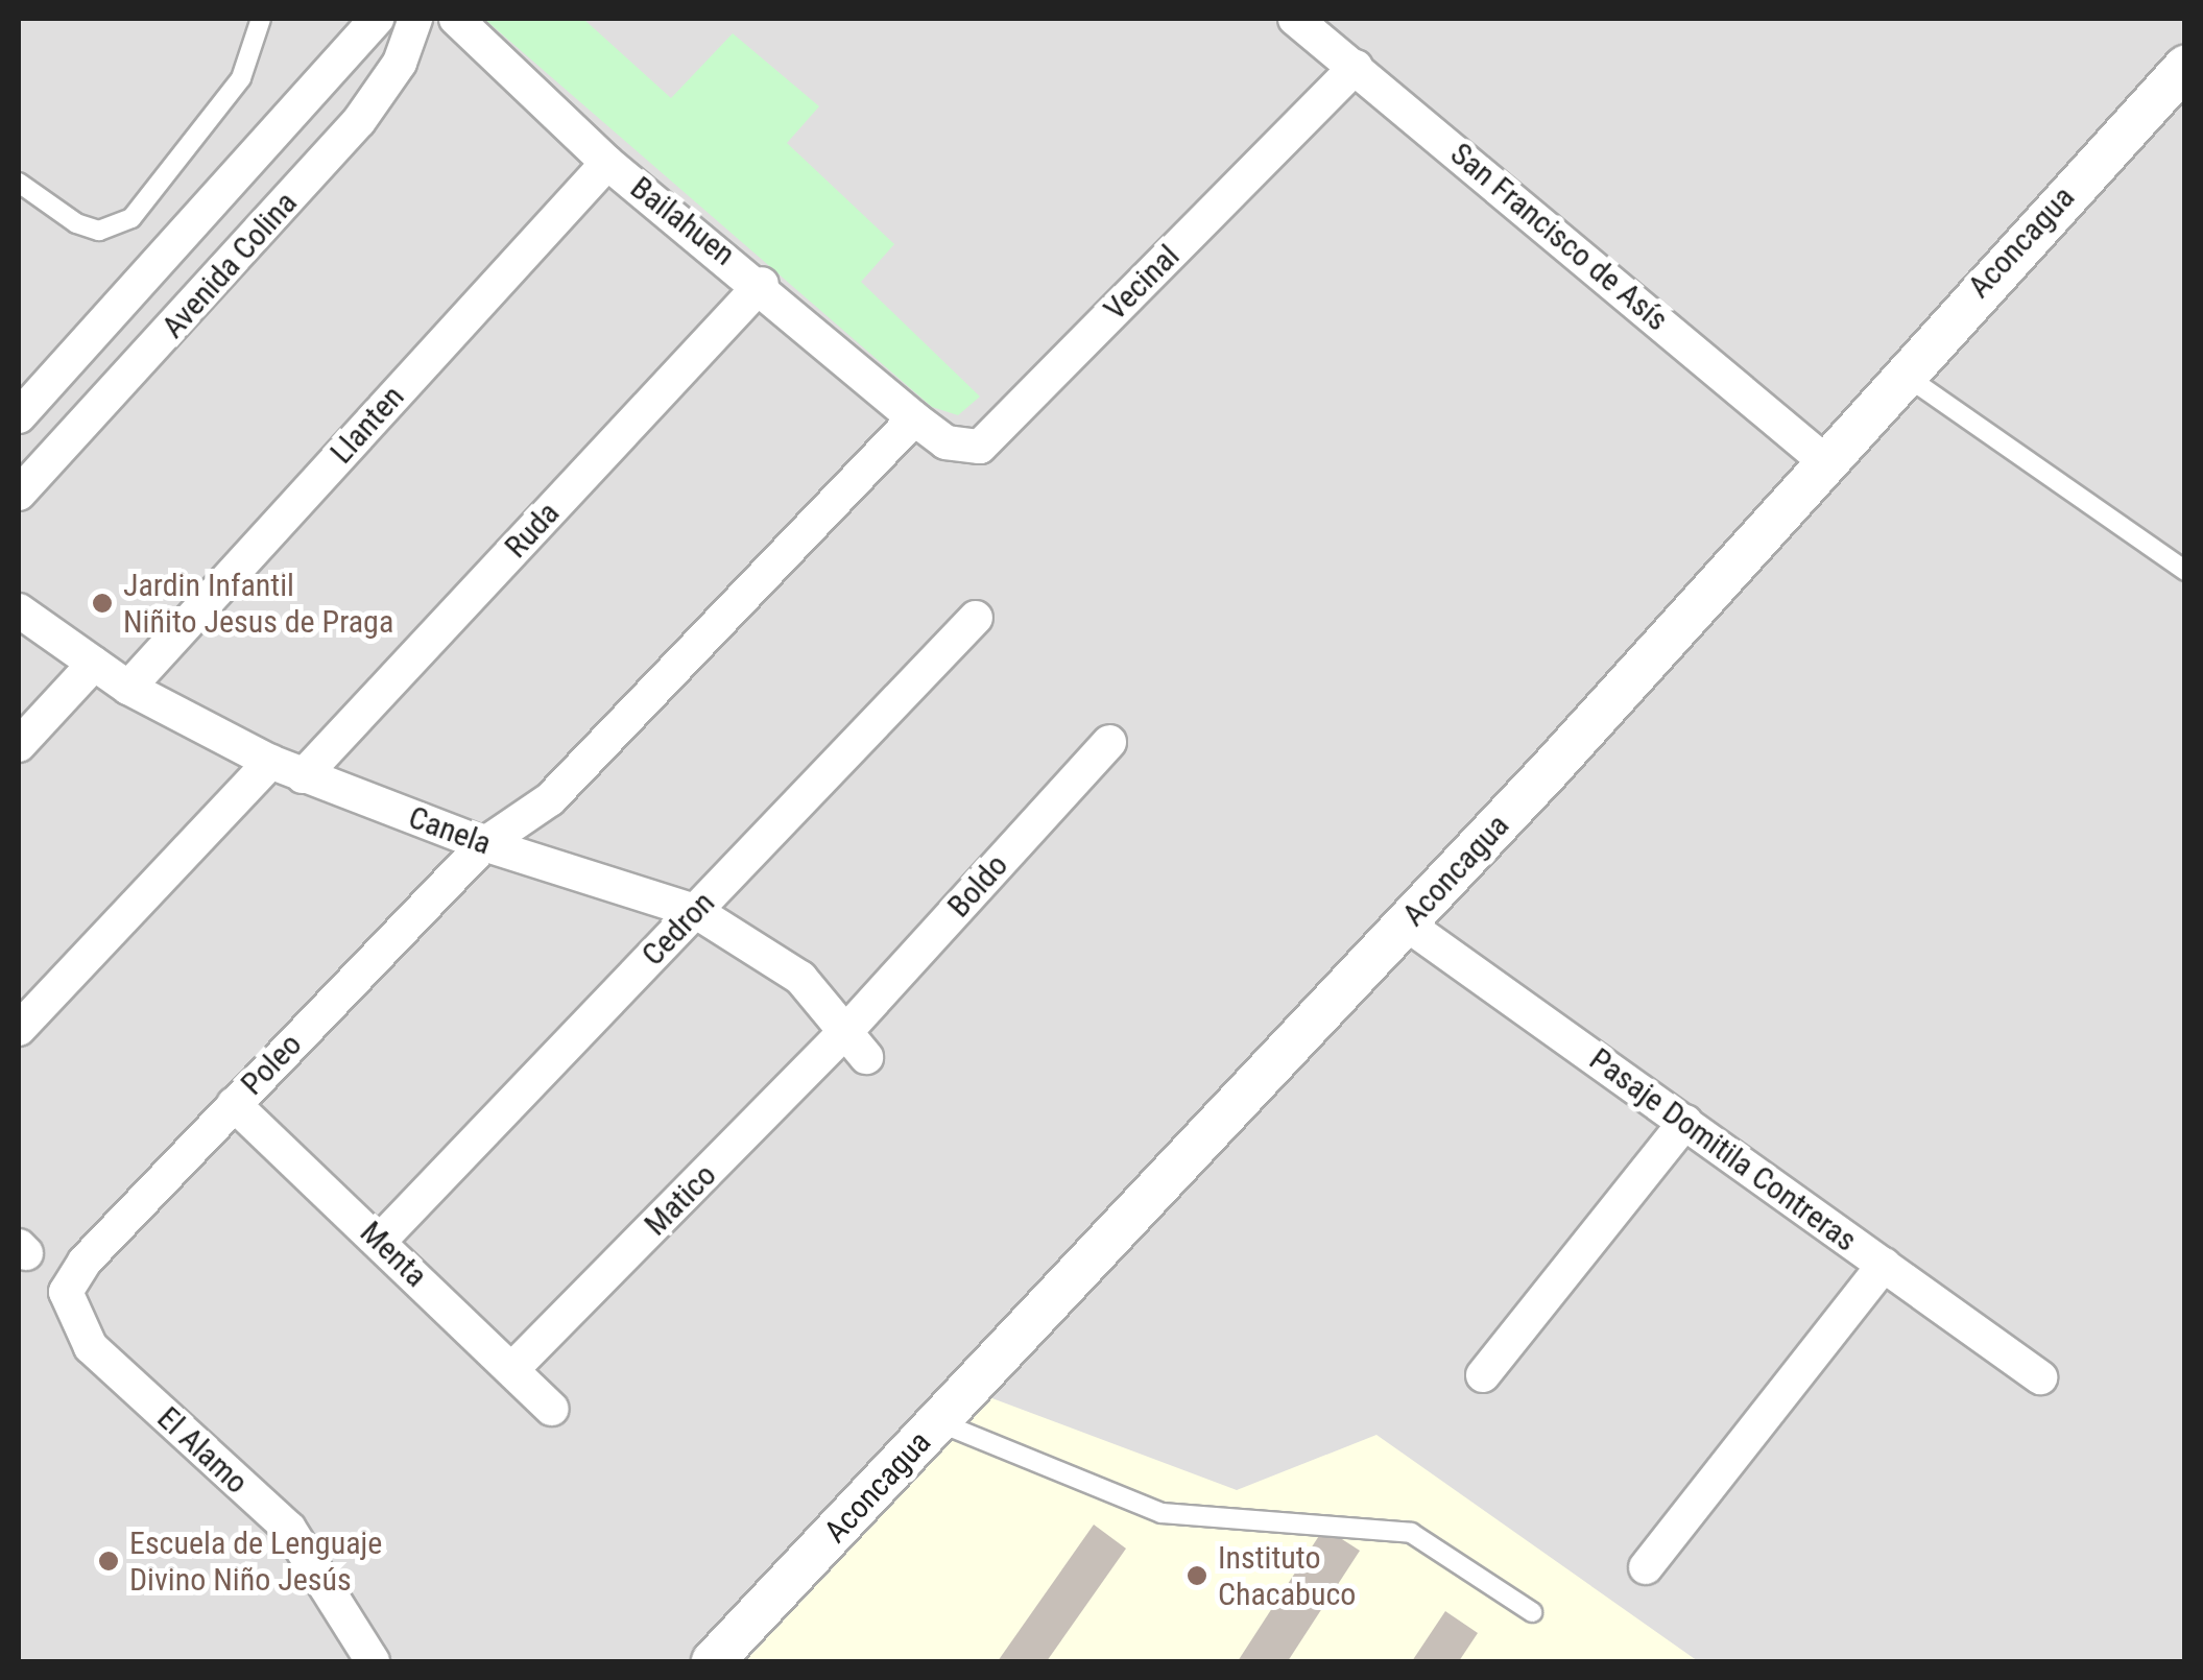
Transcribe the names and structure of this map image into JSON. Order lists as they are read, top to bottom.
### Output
{
  "streets": {
    "street": [
      "Bailahuen",
      "San Francisco de Asís",
      "Aconcagua",
      "Avenida Colina",
      "Vecinal",
      "Llanten",
      "Ruda",
      "Canela",
      "Boldo",
      "Cedron",
      "Poleo",
      "Pasaje Domitila Contreras",
      "Matico",
      "Menta",
      "El Alamo"
    ]
  },
  "crossings": [
    ["Bailahuen", "Vecinal"],
    ["Bailahuen", "Llanten"],
    ["Bailahuen", "Ruda"],
    ["San Francisco de Asís", "Aconcagua"],
    ["San Francisco de Asís", "Vecinal"],
    ["Aconcagua", "Pasaje Domitila Contreras"],
    ["Llanten", "Canela"],
    ["Ruda", "Canela"],
    ["Canela", "Boldo"],
    ["Canela", "Cedron"],
    ["Canela", "Poleo"],
    ["Canela", "Matico"],
    ["Boldo", "Matico"],
    ["Cedron", "Menta"],
    ["Poleo", "Menta"],
    ["Poleo", "El Alamo"],
    ["Matico", "Menta"]
  ],
  "places": ["Jardin Infantil Niñito Jesus de Praga", "Escuela de Lenguaje Divino Niño Jesús", "Instituto Chacabuco"]
}
